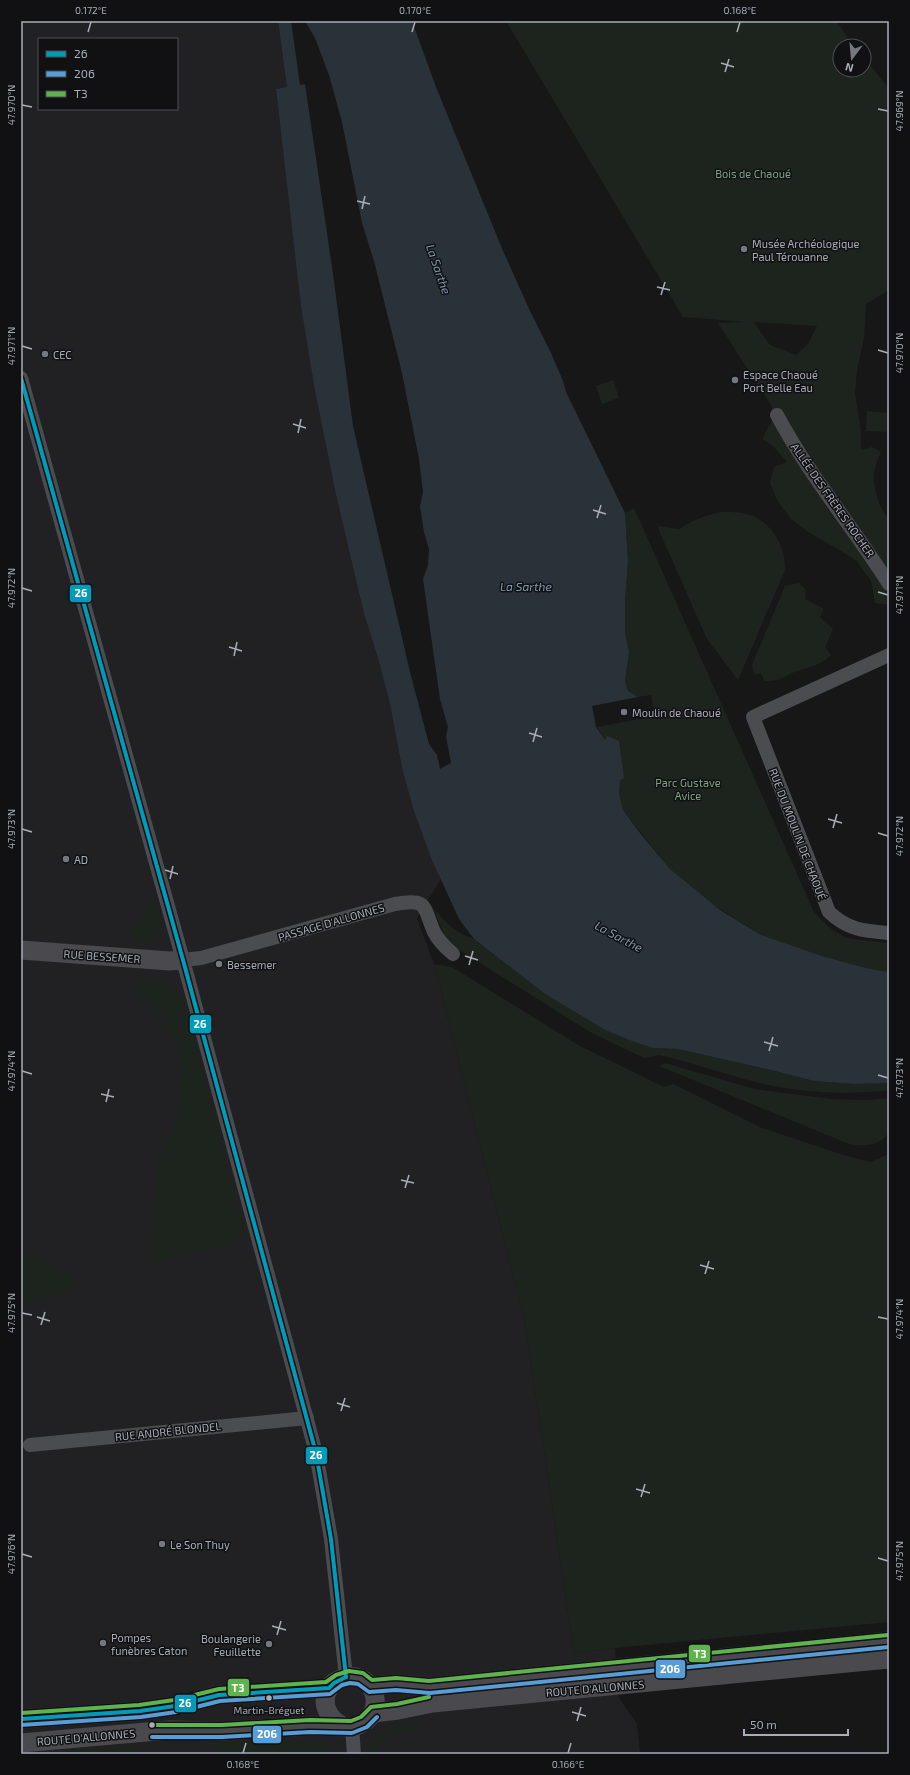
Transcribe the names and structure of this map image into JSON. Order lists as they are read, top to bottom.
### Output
{
  "streets": {
    "main road": ["RUE BESSEMER", "ROUTE D'ALLONNES"],
    "street": [
      "ALLÉE DES FRÈRES ROCHER",
      "RUE DU MOULIN DE CHAOUÉ",
      "PASSAGE D'ALLONNES",
      "RUE ANDRÉ BLONDEL"
    ]
  },
  "crossings": [
    ["PASSAGE D'ALLONNES", "RUE BESSEMER"]
  ],
  "water": ["La Sarthe"],
  "parks": ["Bois de Chaoué", "Parc Gustave Avice"],
  "places": [
    "Musée Archéologique Paul Térouanne",
    "CEC",
    "Espace Chaoué Port Belle Eau",
    "Moulin de Chaoué",
    "AD",
    "Bessemer",
    "Le Son Thuy",
    "Pompes funèbres Caton",
    "Boulangerie Feuillette",
    "Martin-Bréguet"
  ],
  "lines": ["transit line 26", "transit line T3", "transit line 206"],
  "legend": ["26", "206", "T3"],
  "scale_bar": "50 m",
  "north": "bottom",
  "coordinates": [
    "0.172°E",
    "0.170°E",
    "0.168°E",
    "47.970°N",
    "47.969°N",
    "47.971°N",
    "47.972°N",
    "47.973°N",
    "47.974°N",
    "47.975°N",
    "47.976°N",
    "0.166°E"
  ]
}
